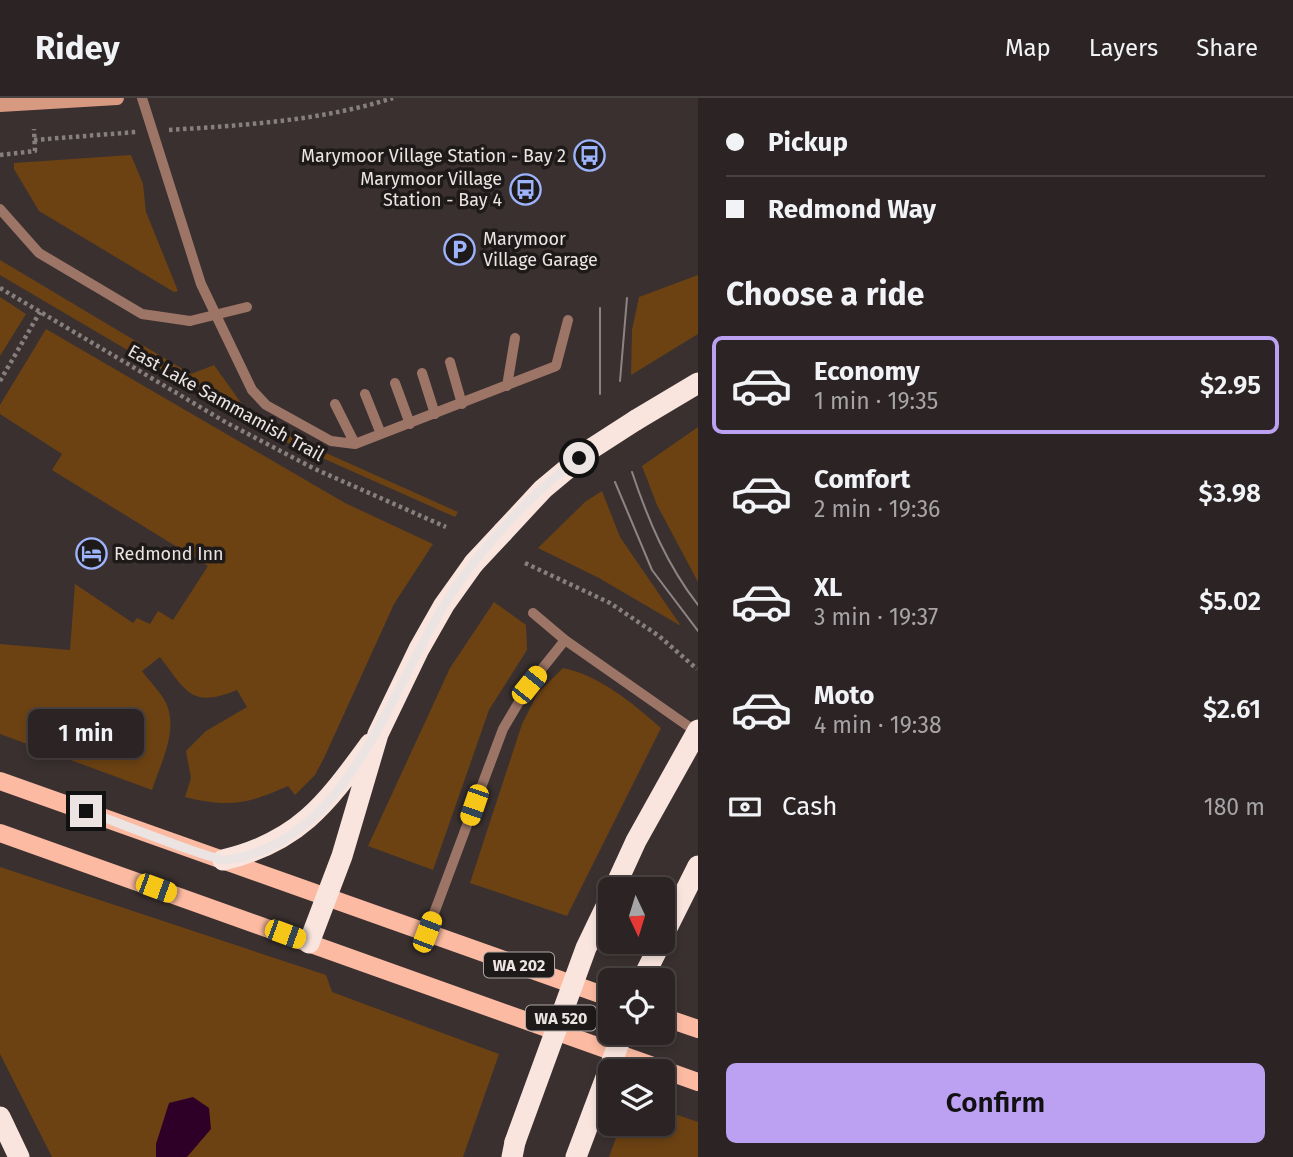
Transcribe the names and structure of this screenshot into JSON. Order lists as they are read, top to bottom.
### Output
{
  "streets": {
    "highway": ["WA 520"],
    "main road": ["WA 202"],
    "path": ["East Lake Sammamish Trail"]
  },
  "places": {
    "bus stop": ["Marymoor Village Station - Bay 2", "Marymoor Village Station - Bay 4"],
    "parking": ["Marymoor Village Garage"],
    "hotel": ["Redmond Inn"]
  },
  "north": "bottom",
  "page": {
    "header": "Ridey",
    "nav": ["Map", "Layers", "Share"],
    "banner": ["Pickup", "Redmond Way"],
    "heading": "Choose a ride",
    "list": [
      {
        "name": "Economy",
        "note": "1 min · 19:35",
        "value": "$2.95"
      },
      {
        "name": "Comfort",
        "note": "2 min · 19:36",
        "value": "$3.98"
      },
      {
        "name": "XL",
        "note": "3 min · 19:37",
        "value": "$5.02"
      },
      {
        "name": "Moto",
        "note": "4 min · 19:38",
        "value": "$2.61"
      }
    ],
    "bubble": "1 min",
    "pay": ["Cash", "180 m"],
    "buttons": "Confirm"
  }
}
